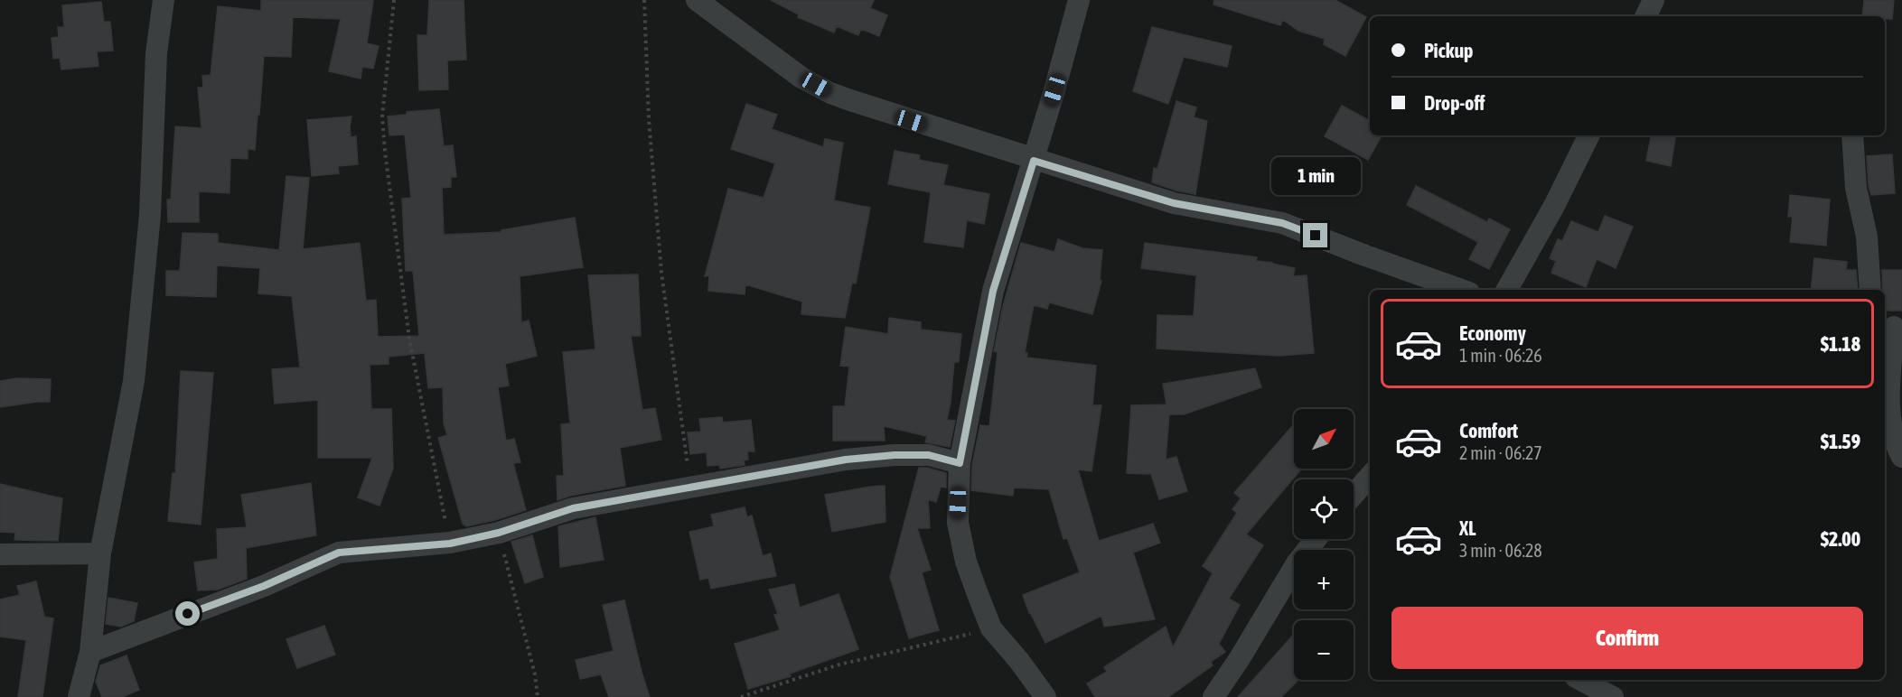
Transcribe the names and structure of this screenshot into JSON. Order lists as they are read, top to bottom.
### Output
{
  "north": "top right",
  "page": {
    "banner": ["Pickup", "Drop-off"],
    "bubble": "1 min",
    "list": [
      {
        "name": "Economy",
        "note": "1 min · 06:26",
        "value": "$1.18"
      },
      {
        "name": "Comfort",
        "note": "2 min · 06:27",
        "value": "$1.59"
      },
      {
        "name": "XL",
        "note": "3 min · 06:28",
        "value": "$2.00"
      }
    ],
    "map_buttons": ["+", "−"],
    "buttons": "Confirm"
  }
}
